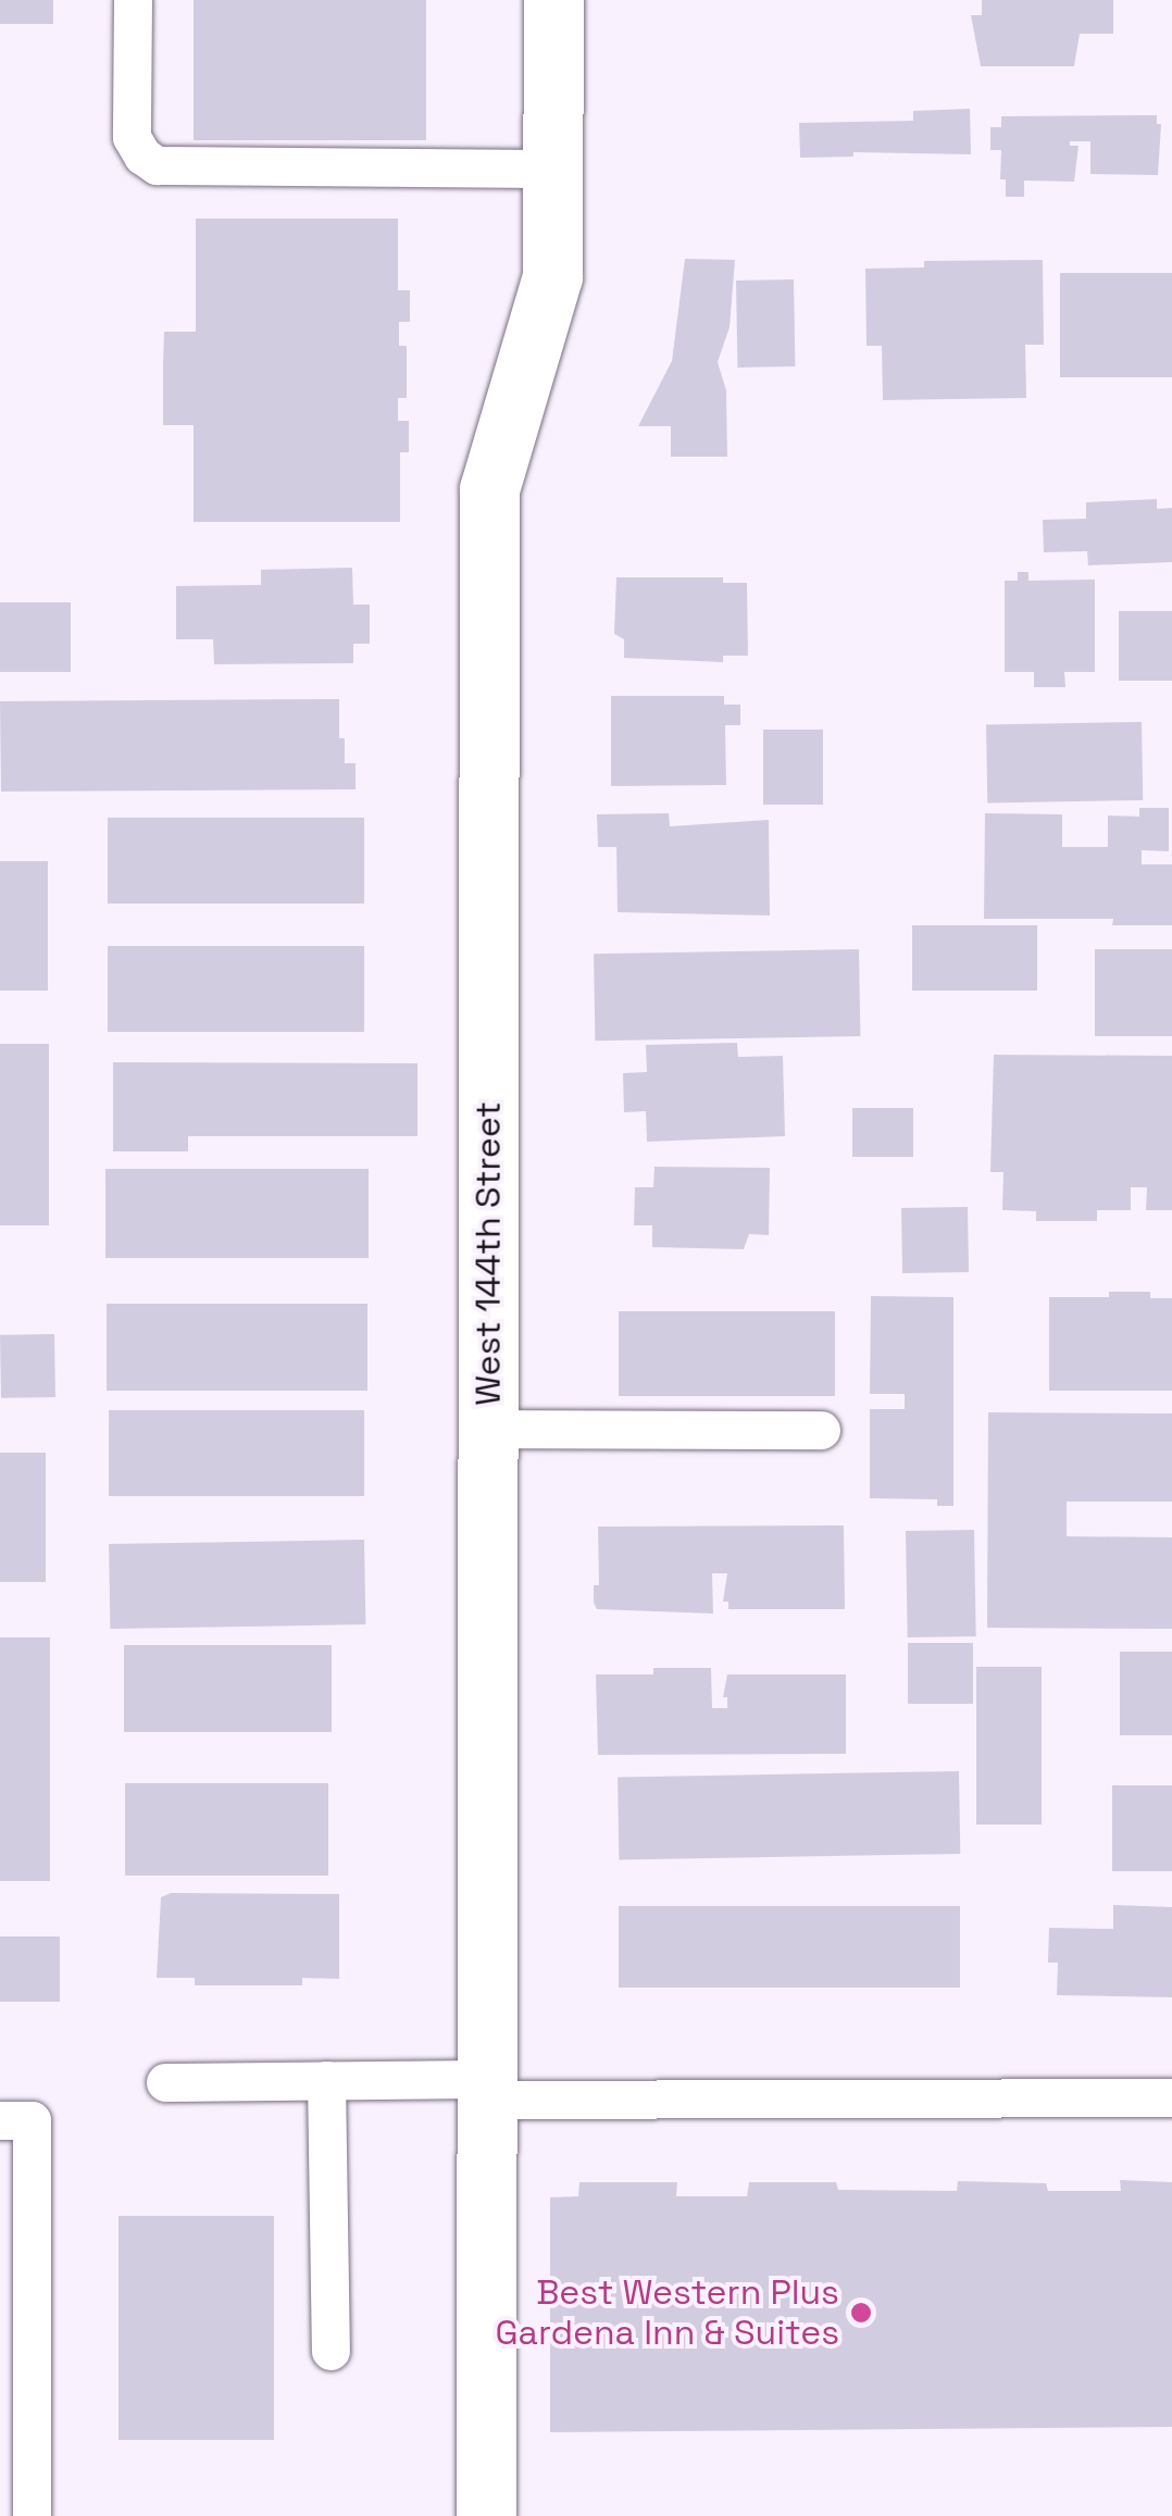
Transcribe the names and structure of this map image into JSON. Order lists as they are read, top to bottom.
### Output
{
  "streets": {
    "street": ["West 144th Street"]
  },
  "places": ["Best Western Plus Gardena Inn & Suites"]
}
